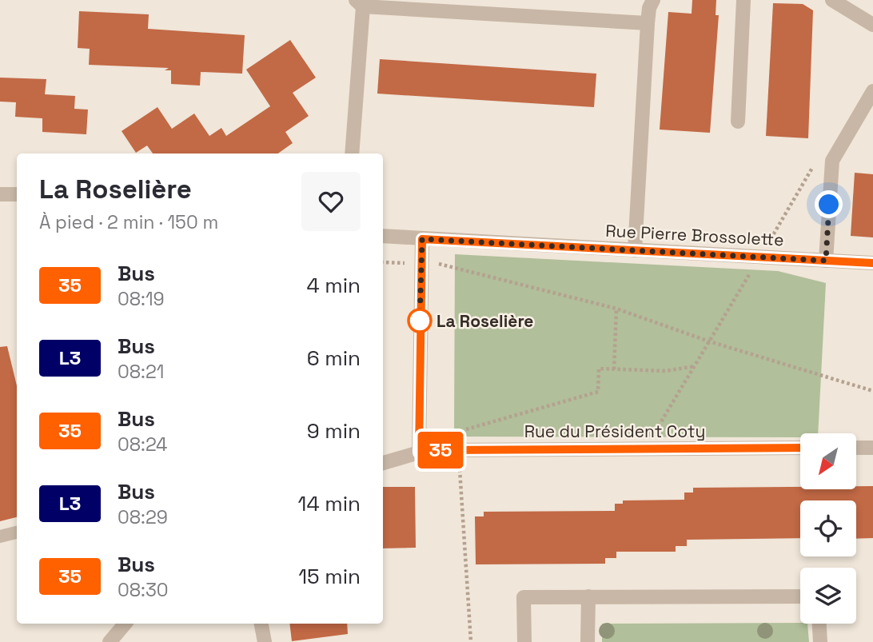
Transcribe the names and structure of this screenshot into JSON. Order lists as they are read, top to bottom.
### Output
{
  "streets": {
    "street": ["Rue Pierre Brossolette", "Rue du Président Coty"]
  },
  "places": ["La Roselière"],
  "lines": ["bus line 35"],
  "north": "bottom left",
  "page": {
    "on_map": "35",
    "heading": ["La Roselière", "À pied · 2 min · 150 m"],
    "list": [
      {
        "mark": "35",
        "name": "Bus",
        "note": "08:19",
        "value": "4 min"
      },
      {
        "mark": "L3",
        "name": "Bus",
        "note": "08:21",
        "value": "6 min"
      },
      {
        "mark": "35",
        "name": "Bus",
        "note": "08:24",
        "value": "9 min"
      },
      {
        "mark": "L3",
        "name": "Bus",
        "note": "08:29",
        "value": "14 min"
      },
      {
        "mark": "35",
        "name": "Bus",
        "note": "08:30",
        "value": "15 min"
      }
    ]
  }
}
